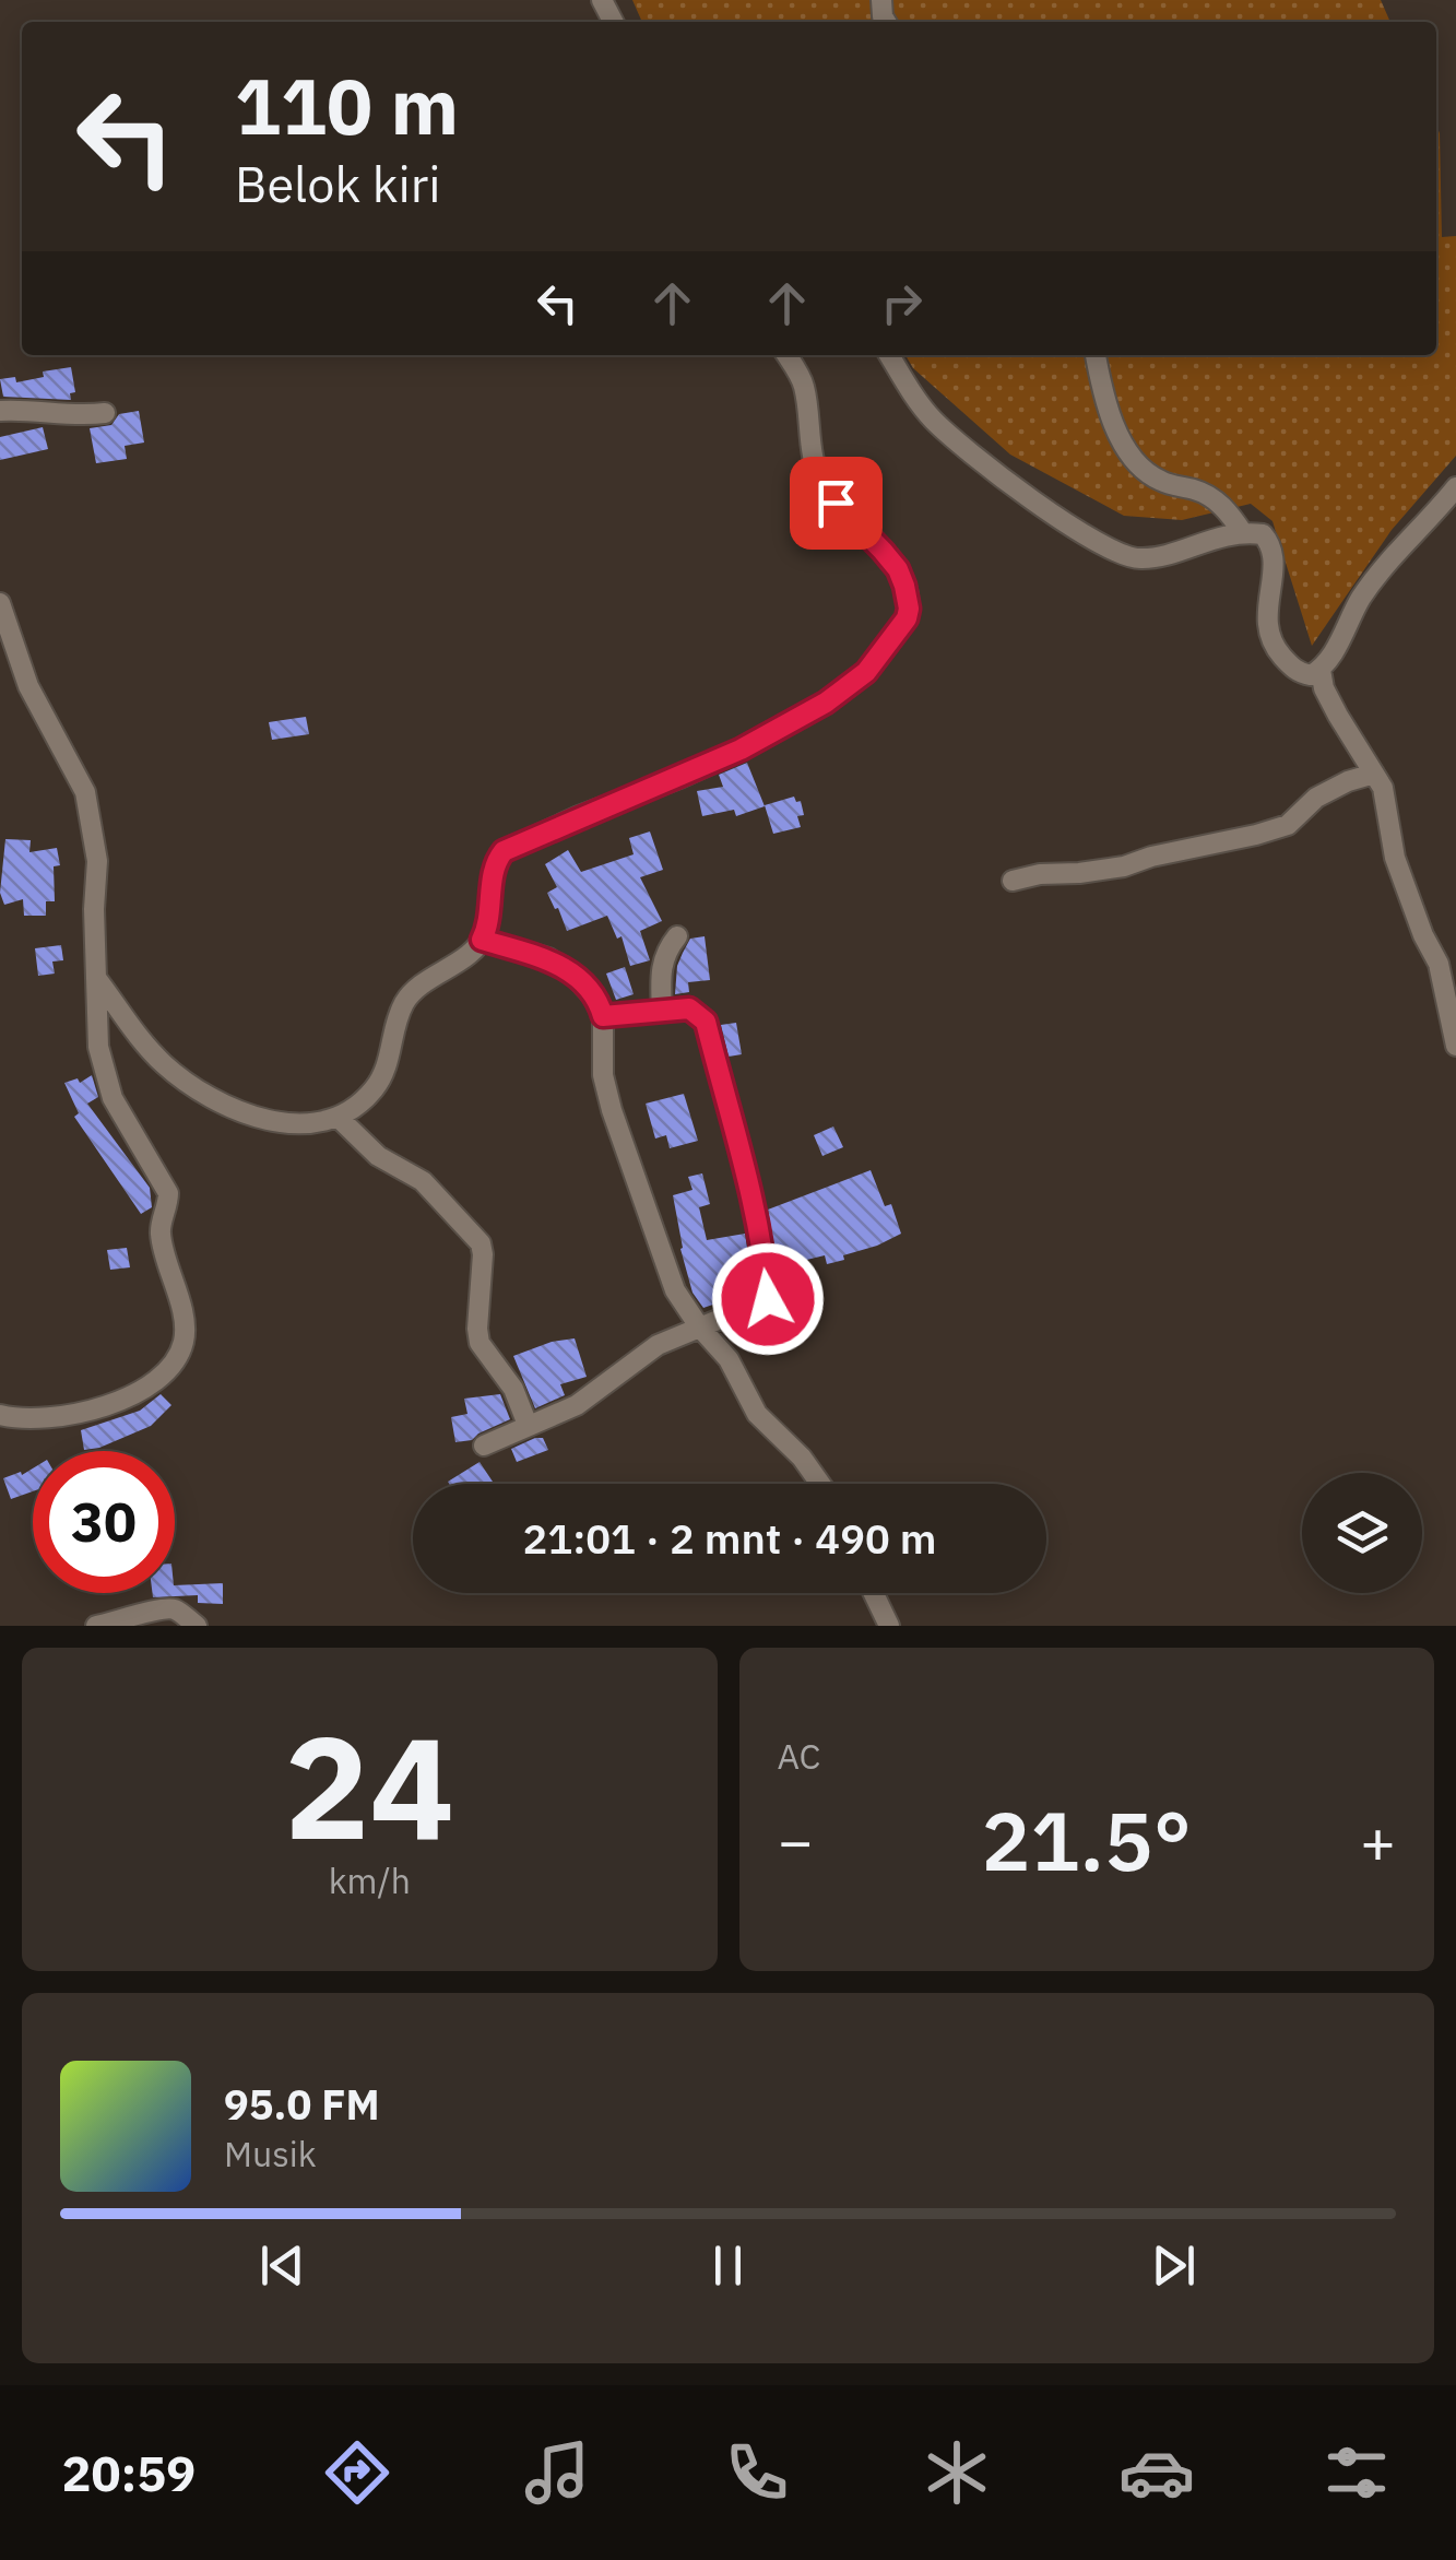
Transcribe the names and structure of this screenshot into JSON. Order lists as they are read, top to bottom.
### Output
{
  "page": {
    "turn": ["110 m", "Belok kiri"],
    "limit": "30",
    "trip": "21:01 · 2 mnt · 490 m",
    "tile": [
      ["24", "km/h"],
      "AC"
    ],
    "heat": ["−", "21.5°", "+"],
    "song": ["95.0 FM", "Musik"],
    "tabs": "20:59"
  }
}
